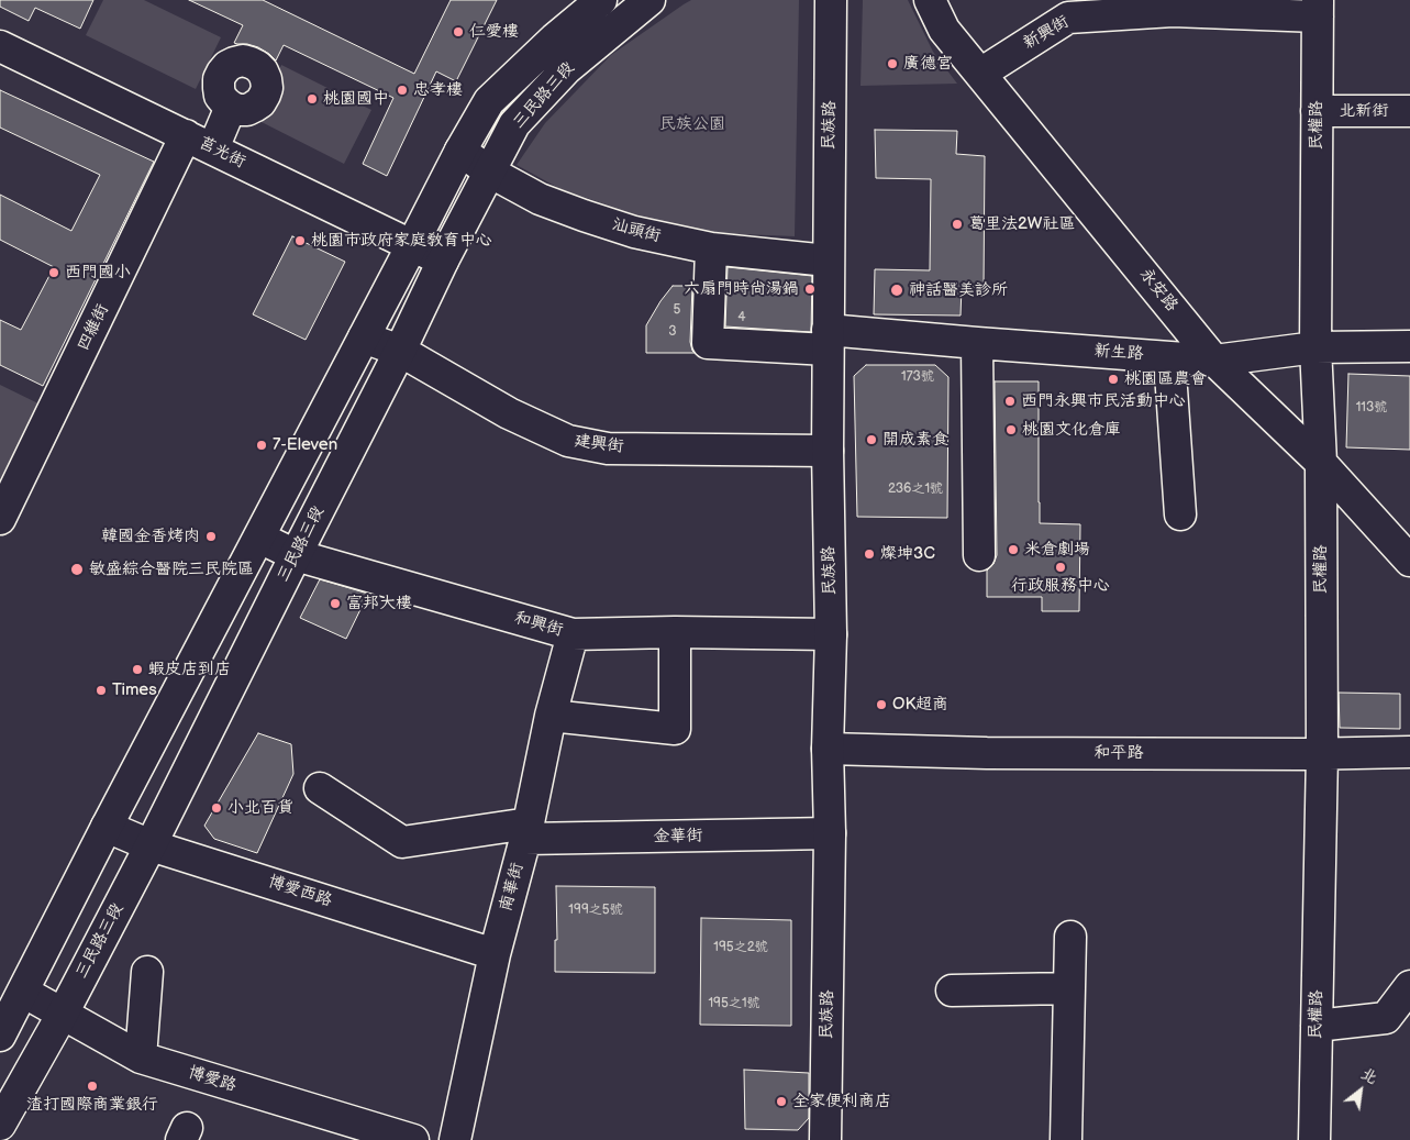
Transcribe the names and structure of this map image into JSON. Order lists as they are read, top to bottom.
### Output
{
  "streets": {
    "street": [
      "新興街",
      "三民路三段",
      "北新街",
      "民族路",
      "民權路",
      "莒光街",
      "汕頭街",
      "永安路",
      "四維街",
      "新生路",
      "建興街",
      "和興街",
      "和平路",
      "金華街",
      "南華街",
      "博愛西路",
      "博愛路"
    ]
  },
  "crossings": [
    ["新興街", "民權路"],
    ["新興街", "永安路"],
    ["三民路三段", "莒光街"],
    ["三民路三段", "汕頭街"],
    ["三民路三段", "建興街"],
    ["三民路三段", "和興街"],
    ["三民路三段", "博愛西路"],
    ["三民路三段", "博愛路"],
    ["北新街", "民權路"],
    ["民族路", "汕頭街"],
    ["民族路", "新生路"],
    ["民族路", "建興街"],
    ["民族路", "和興街"],
    ["民族路", "和平路"],
    ["民族路", "金華街"],
    ["民權路", "永安路"],
    ["民權路", "新生路"],
    ["民權路", "和平路"],
    ["莒光街", "四維街"],
    ["汕頭街", "新生路"],
    ["永安路", "新生路"],
    ["和興街", "南華街"],
    ["金華街", "南華街"],
    ["南華街", "博愛西路"]
  ],
  "parks": ["民族公園"],
  "places": [
    "仁愛樓",
    "廣德宮",
    "忠孝樓",
    "桃園國中",
    "葛里法2W社區",
    "桃園市政府家庭教育中心",
    "西門國小",
    "六扇門時尚湯鍋",
    "神話醫美診所",
    "桃園區農會",
    "西門永興市民活動中心",
    "桃園文化倉庫",
    "開成素食",
    "7-Eleven",
    "韓國金香烤肉",
    "米倉劇場",
    "燦坤3C",
    "行政服務中心",
    "敏盛綜合醫院三民院區",
    "富邦大樓",
    "蝦皮店到店",
    "Times",
    "OK超商",
    "小北百貨",
    "渣打國際商業銀行",
    "全家便利商店"
  ],
  "house_numbers": [
    "5",
    "4",
    "3",
    "173號",
    "113號",
    "236之1號",
    "199之5號",
    "195之2號",
    "195之1號"
  ],
  "north": "top right"
}
